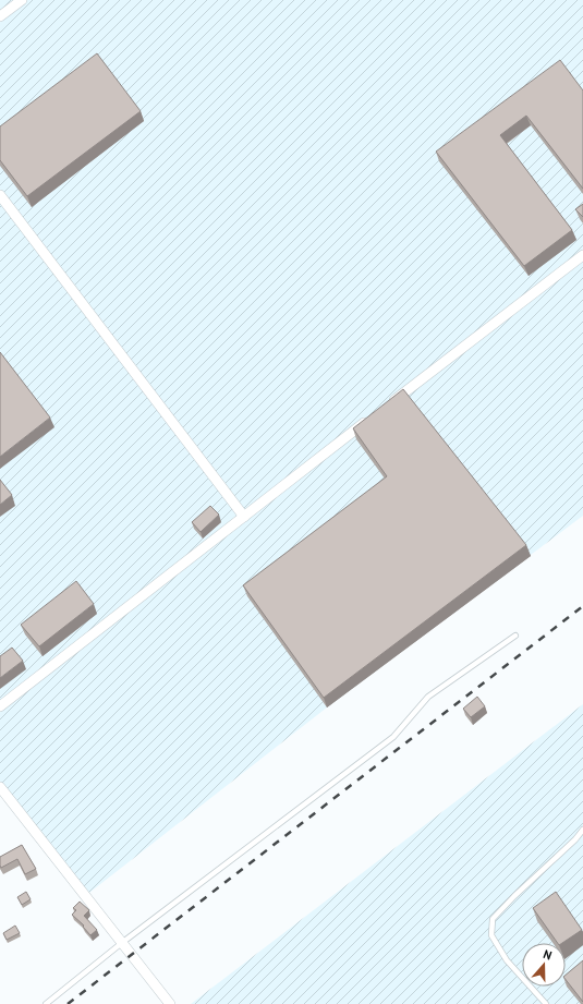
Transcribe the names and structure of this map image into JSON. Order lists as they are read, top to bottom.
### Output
{
  "north": "top"
}
